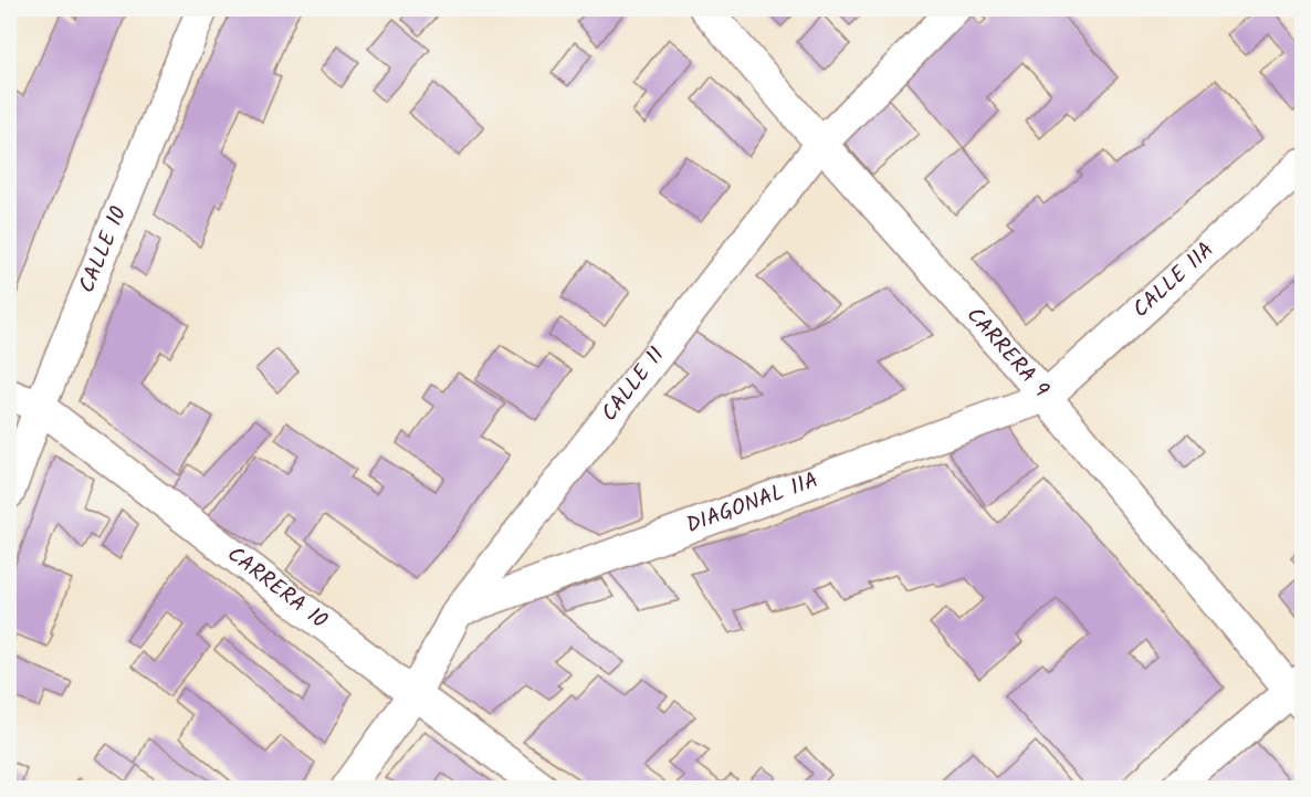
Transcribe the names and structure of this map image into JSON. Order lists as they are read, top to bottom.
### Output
{
  "streets": {
    "street": [
      "CALLE 10",
      "CALLE 11A",
      "CARRERA 9",
      "CALLE 11",
      "DIAGONAL 11A",
      "CARRERA 10"
    ]
  },
  "crossings": [
    ["CALLE 10", "CARRERA 10"],
    ["CALLE 11A", "CARRERA 9"],
    ["CALLE 11A", "DIAGONAL 11A"],
    ["CARRERA 9", "CALLE 11"],
    ["CARRERA 9", "DIAGONAL 11A"],
    ["CALLE 11", "DIAGONAL 11A"],
    ["CALLE 11", "CARRERA 10"]
  ]
}
